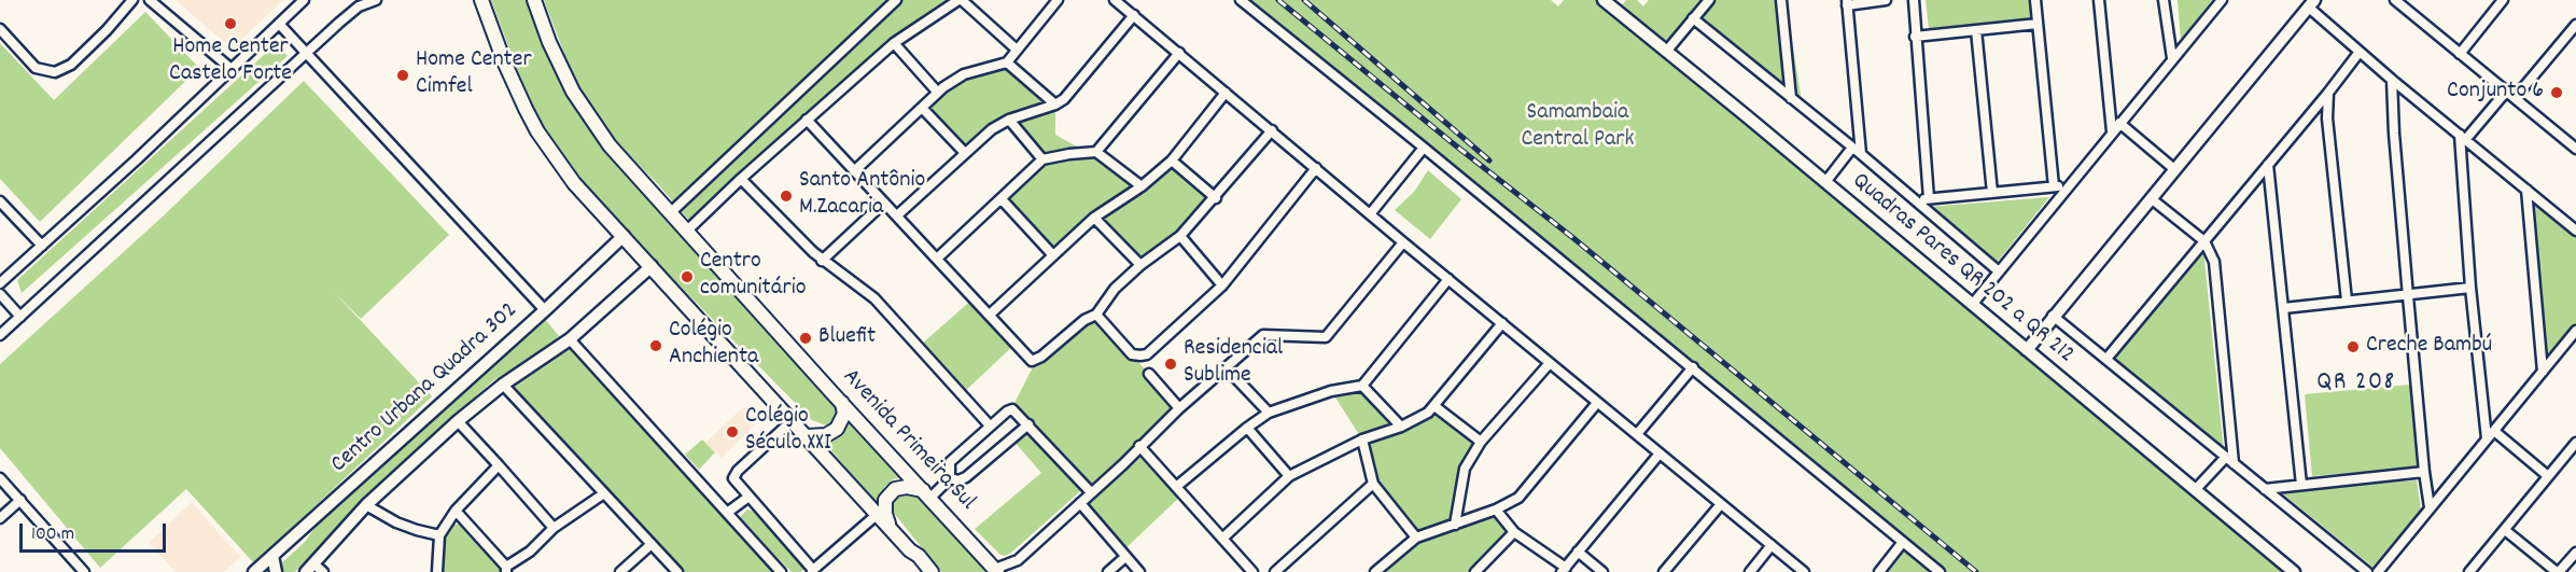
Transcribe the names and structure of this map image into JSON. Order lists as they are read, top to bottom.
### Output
{
  "streets": {
    "main road": ["Avenida Primeira Sul"],
    "street": ["Quadras Pares QR 202 a QR 212", "Centro Urbana Quadra 302"]
  },
  "districts": ["QR 208"],
  "parks": ["Samambaia Central Park"],
  "places": [
    "Home Center Castelo Forte",
    "Home Center Cimfel",
    "Conjunto 6",
    "Santo Antônio M.Zacaria",
    "Centro comunitário",
    "Bluefit",
    "Colégio Anchienta",
    "Creche Bambú",
    "Residencial Sublime",
    "Colégio Século XXI"
  ],
  "scale_bar": "100 m"
}
